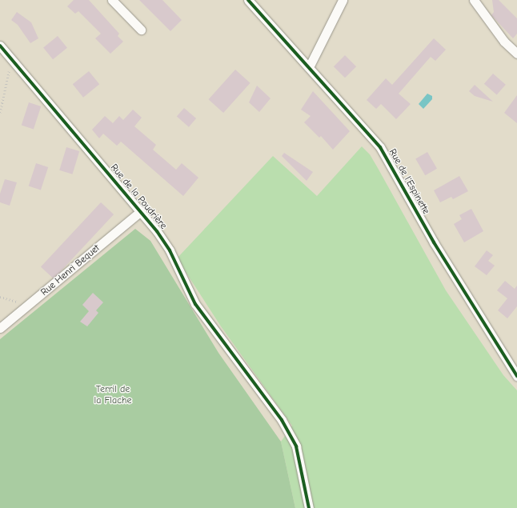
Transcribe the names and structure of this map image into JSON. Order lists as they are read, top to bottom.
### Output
{
  "streets": {
    "street": ["Rue de l'Espinette", "Rue de la Poudrière", "Rue Henri Bequet"]
  },
  "crossings": [
    ["Rue de la Poudrière", "Rue Henri Bequet"]
  ],
  "parks": ["Terril de la Flache"]
}
